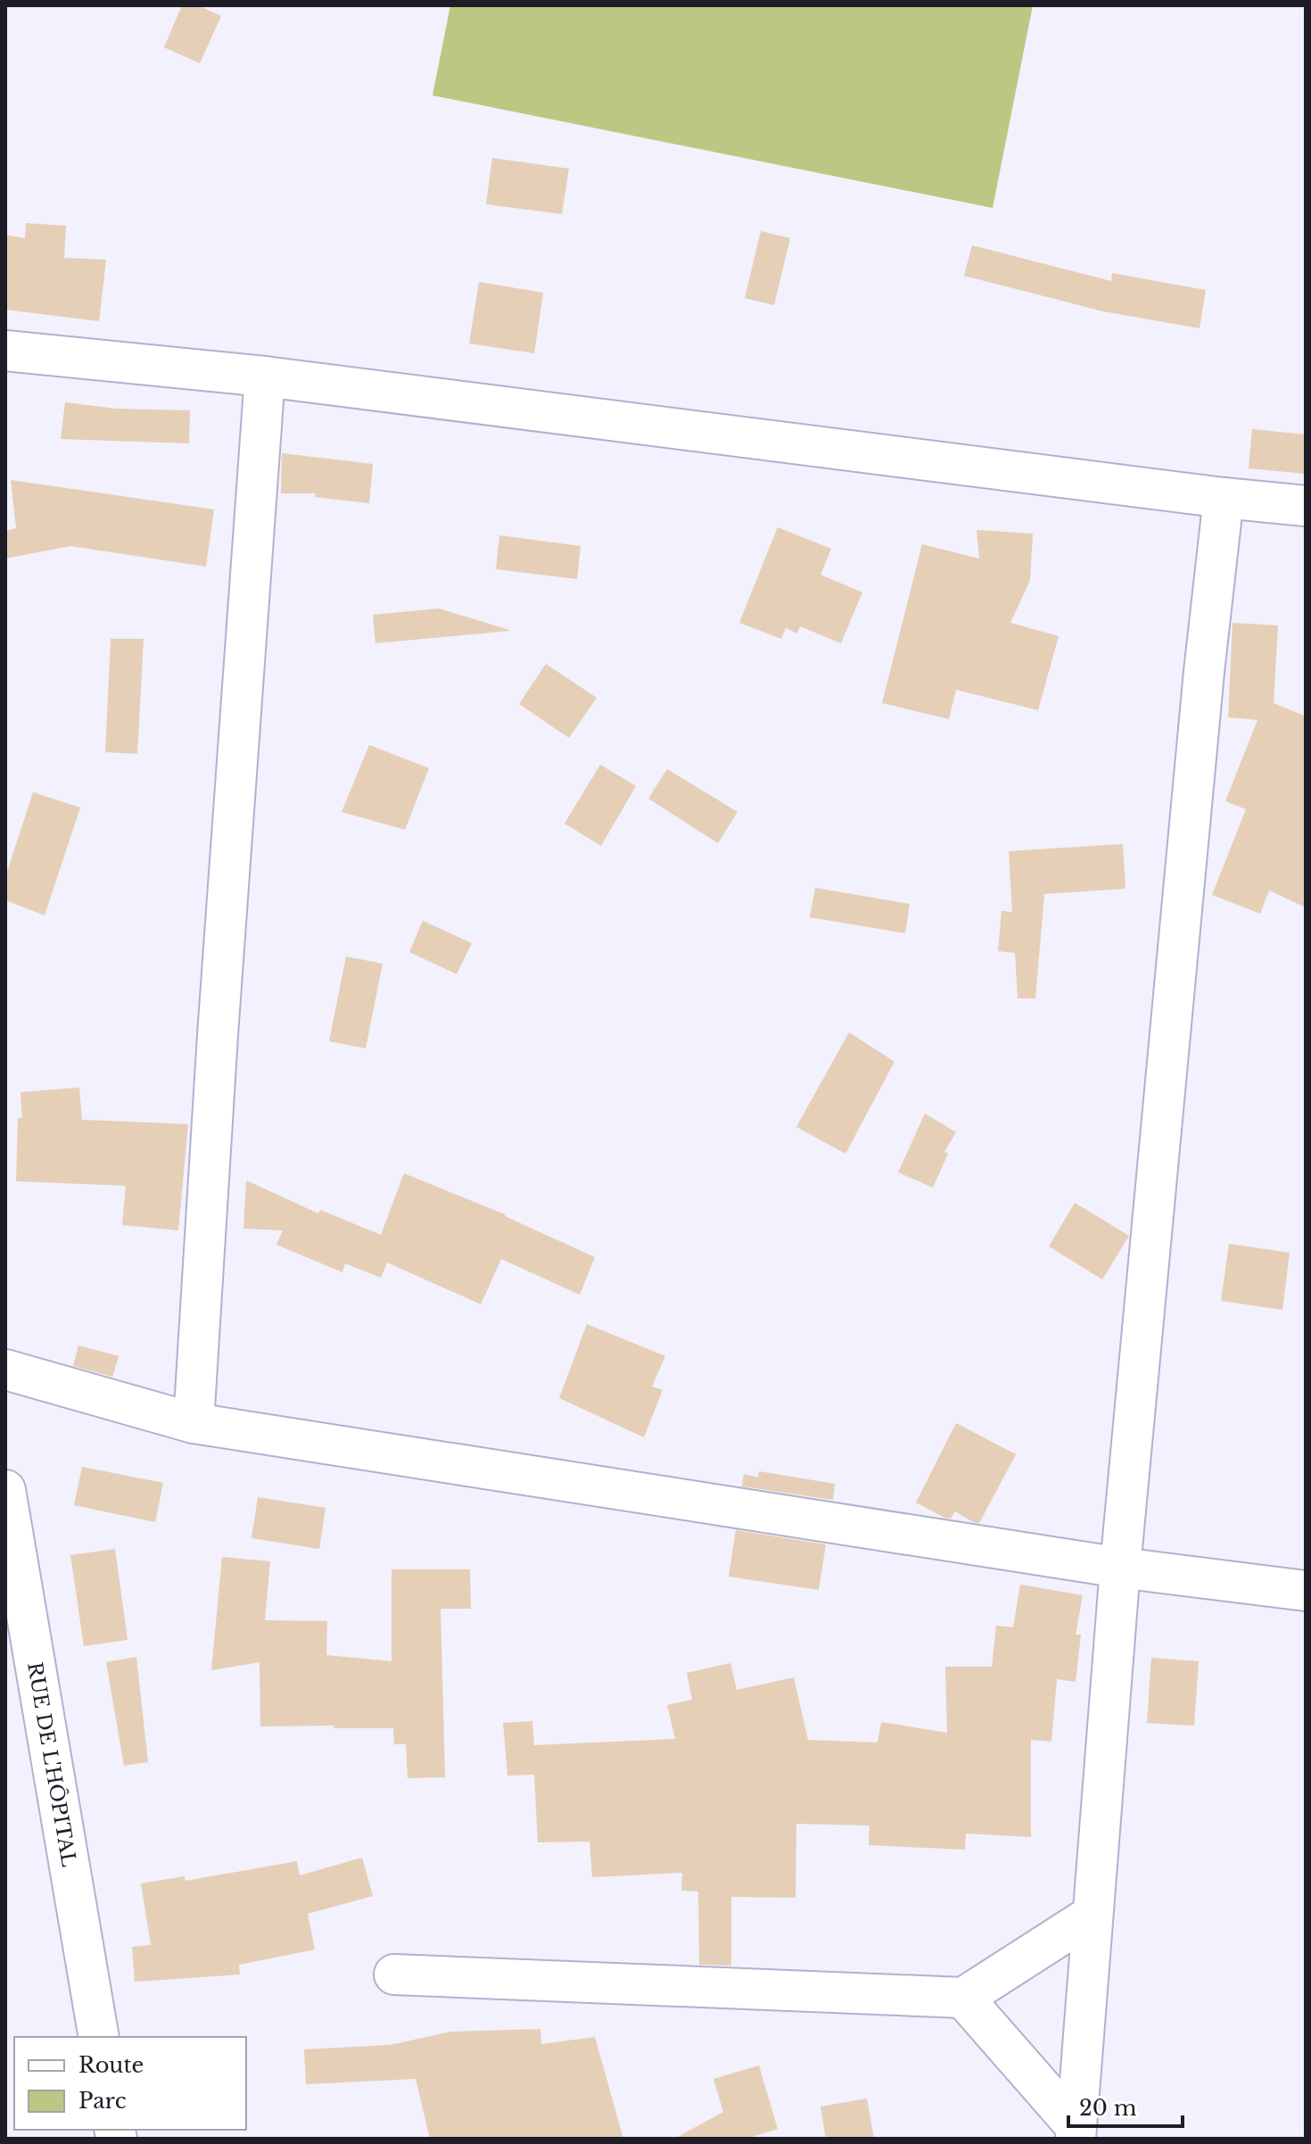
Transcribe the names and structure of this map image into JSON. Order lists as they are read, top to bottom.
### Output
{
  "streets": {
    "street": ["RUE DE L'HÔPITAL"]
  },
  "legend": ["Route", "Parc"],
  "scale_bar": "20 m"
}
